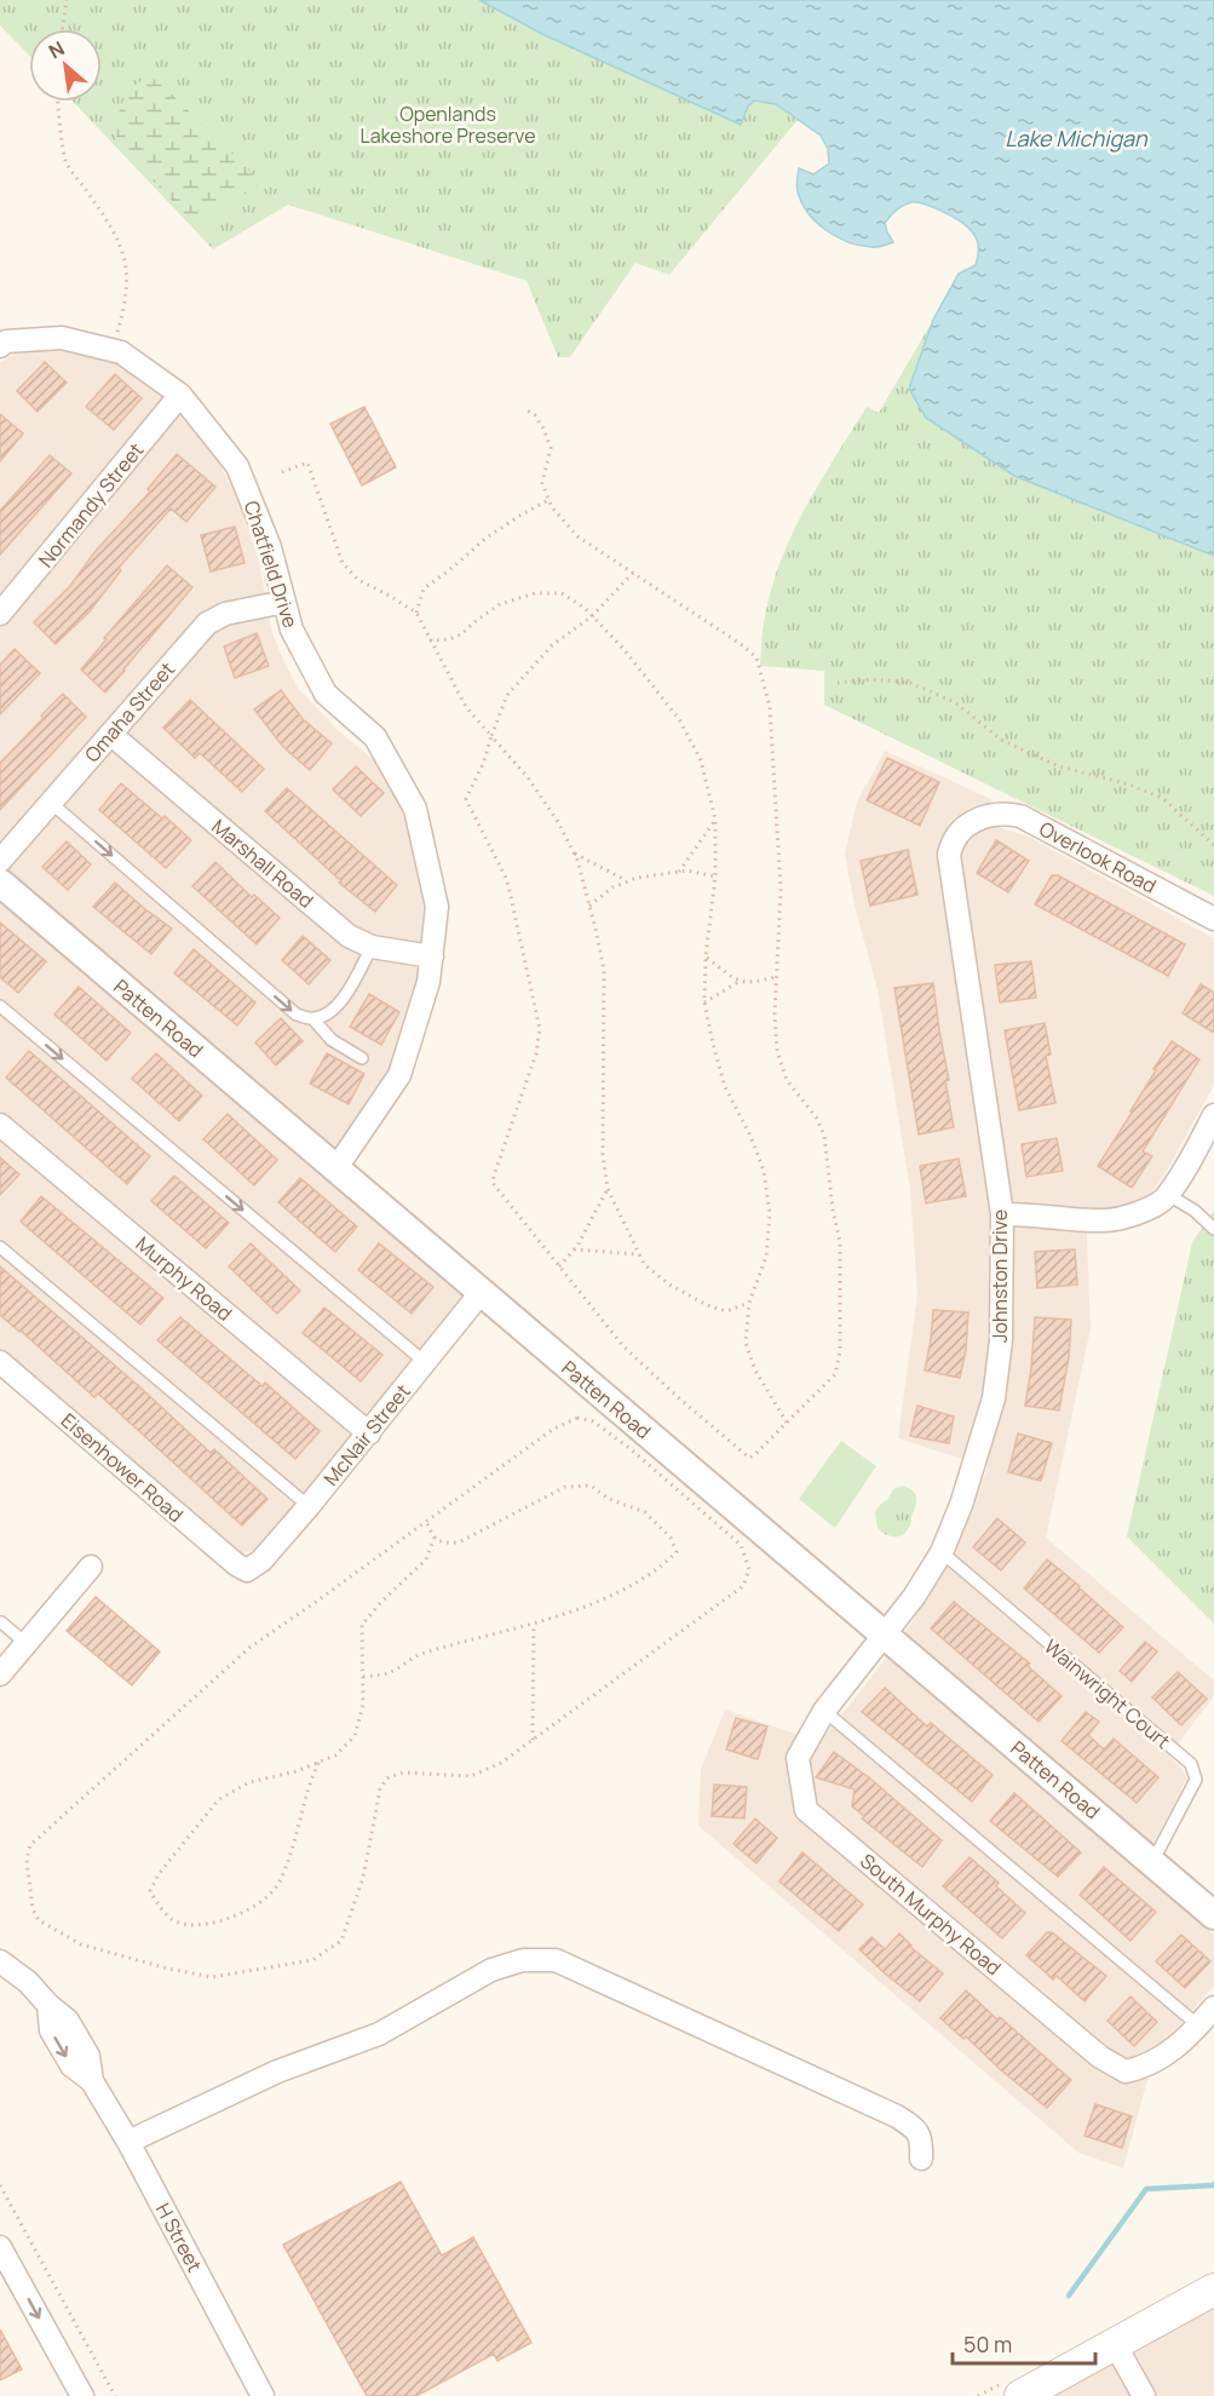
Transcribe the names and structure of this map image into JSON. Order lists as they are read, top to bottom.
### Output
{
  "streets": {
    "street": [
      "Normandy Street",
      "Chatfield Drive",
      "Omaha Street",
      "Overlook Road",
      "Marshall Road",
      "Patten Road",
      "Johnston Drive",
      "Murphy Road",
      "McNair Street",
      "Eisenhower Road",
      "South Murphy Road",
      "H Street"
    ],
    "lane": ["Wainwright Court"]
  },
  "crossings": [
    ["Normandy Street", "Chatfield Drive"],
    ["Chatfield Drive", "Omaha Street"],
    ["Chatfield Drive", "Marshall Road"],
    ["Chatfield Drive", "Patten Road"],
    ["Omaha Street", "Marshall Road"],
    ["Omaha Street", "Patten Road"],
    ["Overlook Road", "Johnston Drive"],
    ["Patten Road", "Johnston Drive"],
    ["Patten Road", "McNair Street"],
    ["Patten Road", "Wainwright Court"],
    ["Patten Road", "South Murphy Road"],
    ["Johnston Drive", "Wainwright Court"],
    ["Johnston Drive", "South Murphy Road"],
    ["Murphy Road", "McNair Street"],
    ["McNair Street", "Eisenhower Road"]
  ],
  "water": ["Lake Michigan"],
  "parks": ["Openlands Lakeshore Preserve"],
  "scale_bar": "50 m",
  "north": "top left"
}
